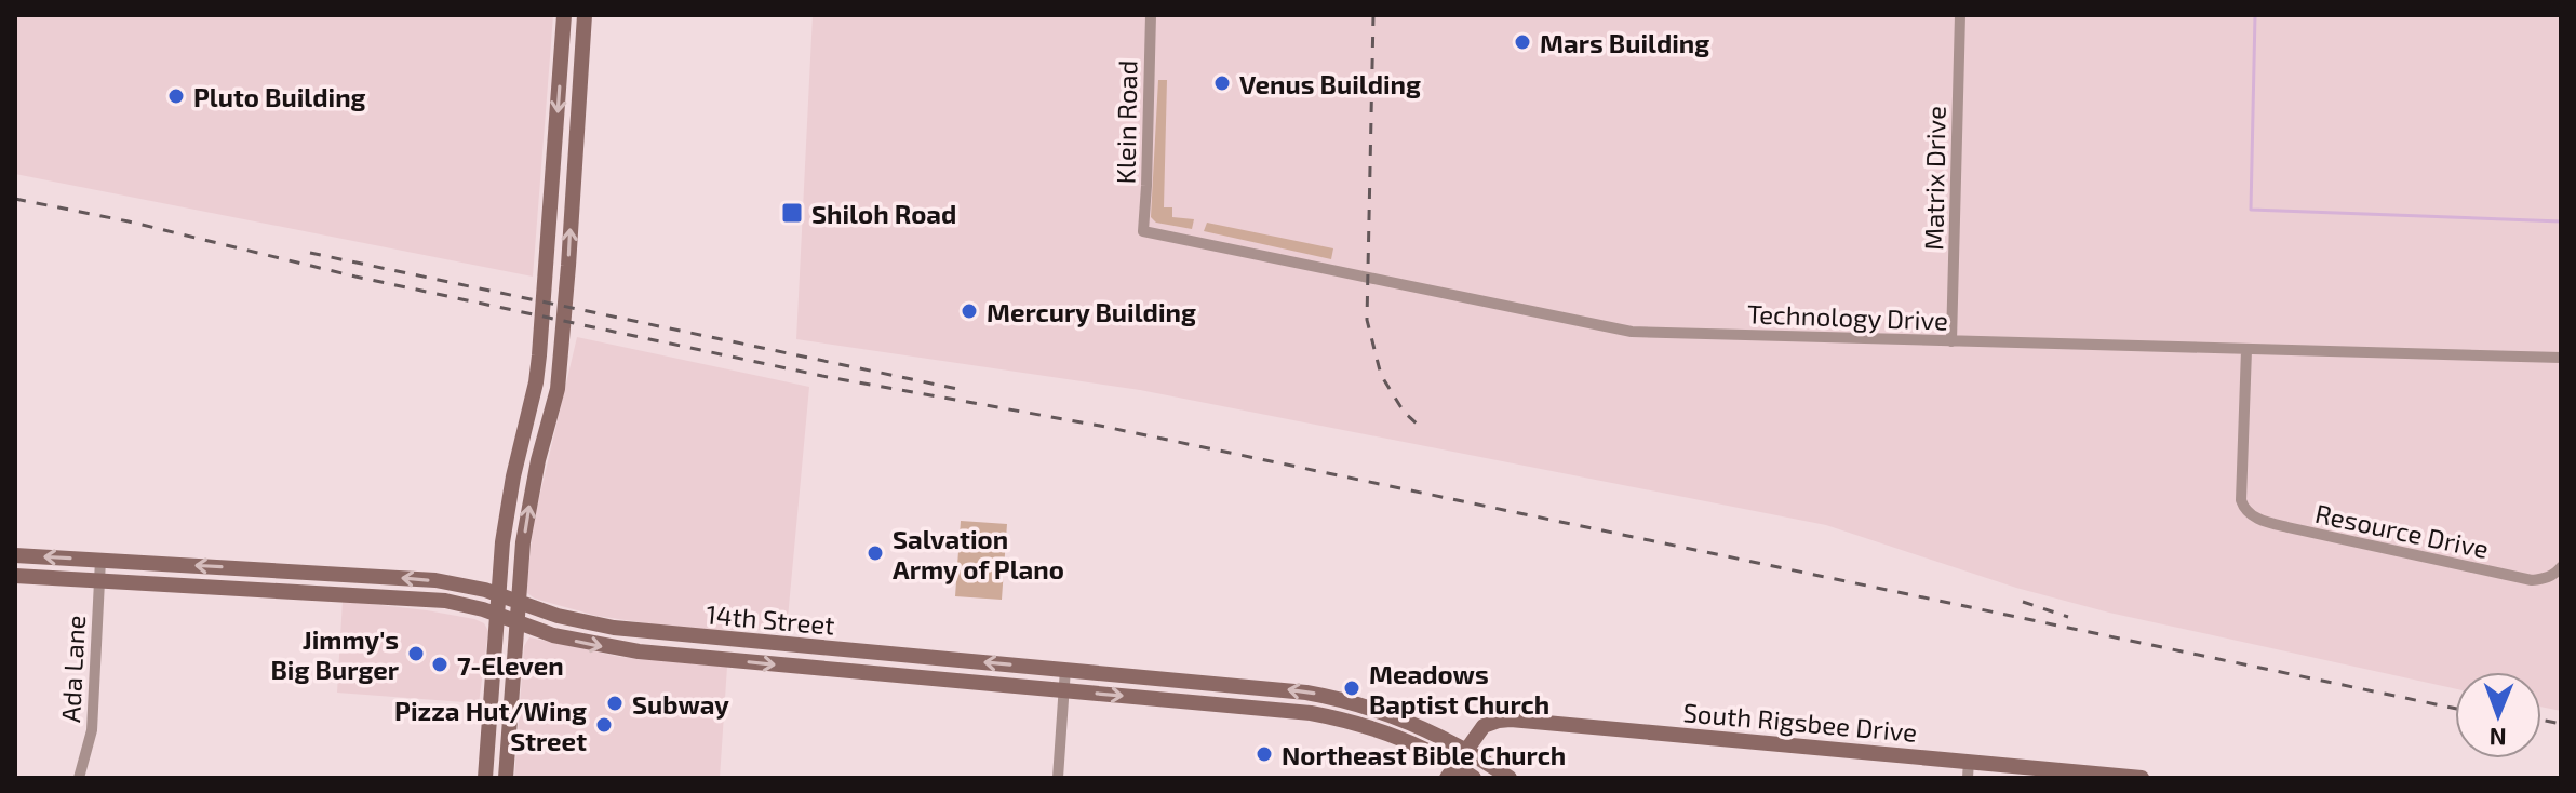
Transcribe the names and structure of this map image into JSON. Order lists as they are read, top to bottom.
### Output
{
  "streets": {
    "main road": ["14th Street", "South Rigsbee Drive"],
    "street": [
      "Klein Road",
      "Matrix Drive",
      "Technology Drive",
      "Resource Drive",
      "Ada Lane"
    ]
  },
  "crossings": [
    ["Klein Road", "Technology Drive"],
    ["Matrix Drive", "Technology Drive"],
    ["Technology Drive", "Resource Drive"],
    ["14th Street", "Ada Lane"],
    ["14th Street", "South Rigsbee Drive"]
  ],
  "places": {
    "other": [
      "Mars Building",
      "Venus Building",
      "Pluto Building",
      "Mercury Building",
      "Salvation Army of Plano",
      "Jimmy's Big Burger",
      "7-Eleven",
      "Meadows Baptist Church",
      "Subway",
      "Pizza Hut/Wing Street",
      "Northeast Bible Church"
    ],
    "transit": ["Shiloh Road"]
  },
  "north": "bottom"
}
